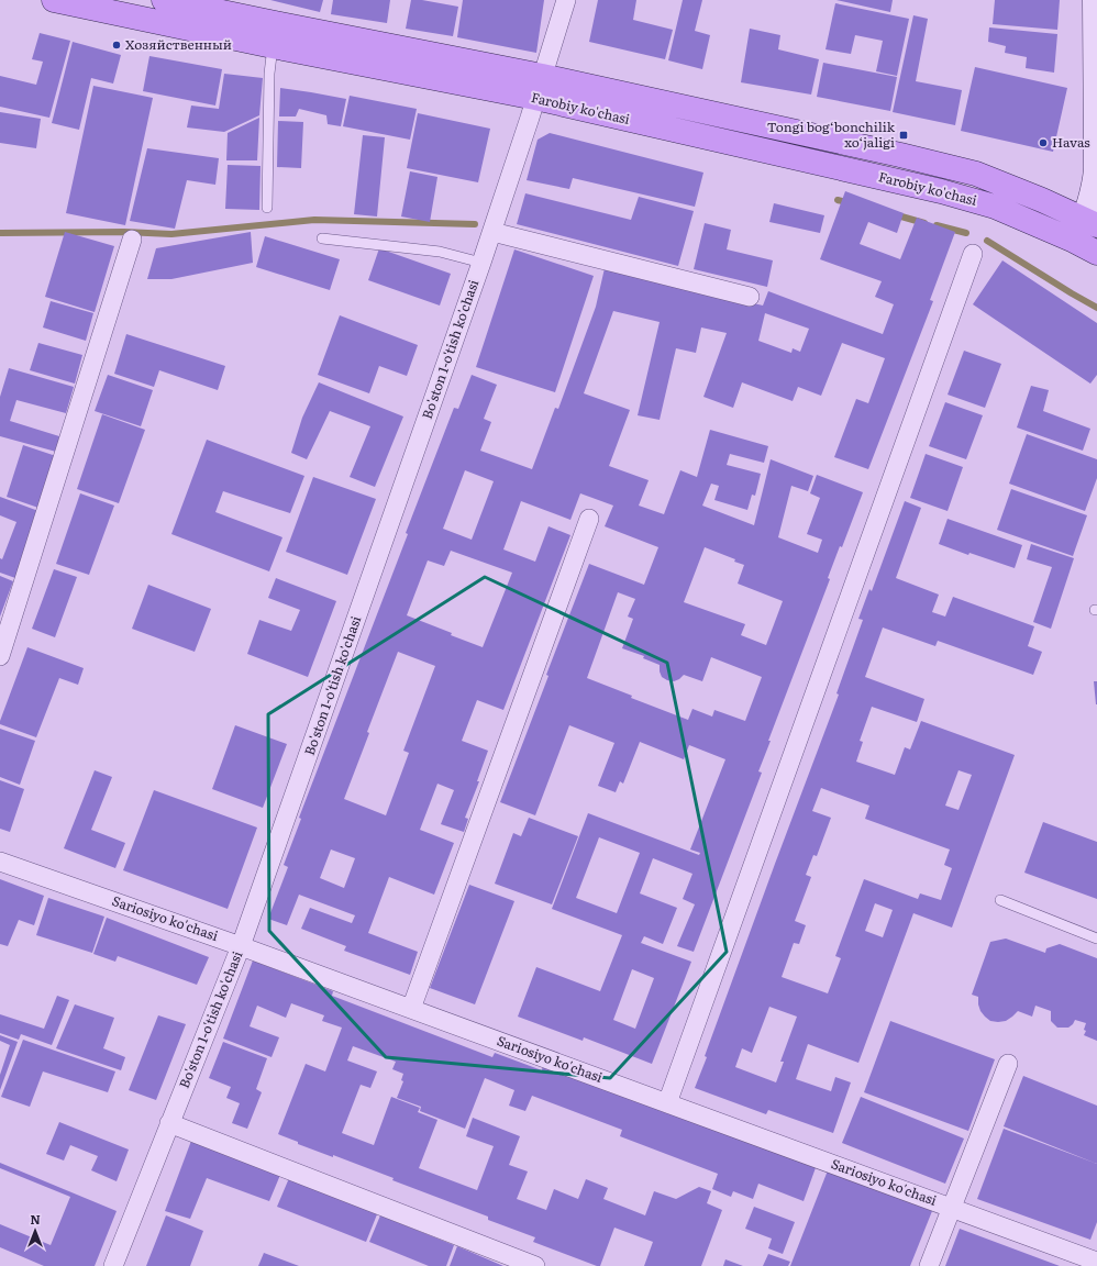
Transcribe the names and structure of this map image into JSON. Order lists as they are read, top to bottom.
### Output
{
  "streets": {
    "main road": ["Farobiy ko'chasi"],
    "street": ["Bo'ston 1-o'tish ko'chasi", "Sariosiyo ko'chasi"]
  },
  "crossings": [
    ["Farobiy ko'chasi", "Bo'ston 1-o'tish ko'chasi"],
    ["Bo'ston 1-o'tish ko'chasi", "Sariosiyo ko'chasi"]
  ],
  "places": {
    "other": ["Хозяйственный", "Havas"],
    "transit": ["Tongi bog‘bonchilik xo‘jaligi"]
  },
  "north": "top"
}
